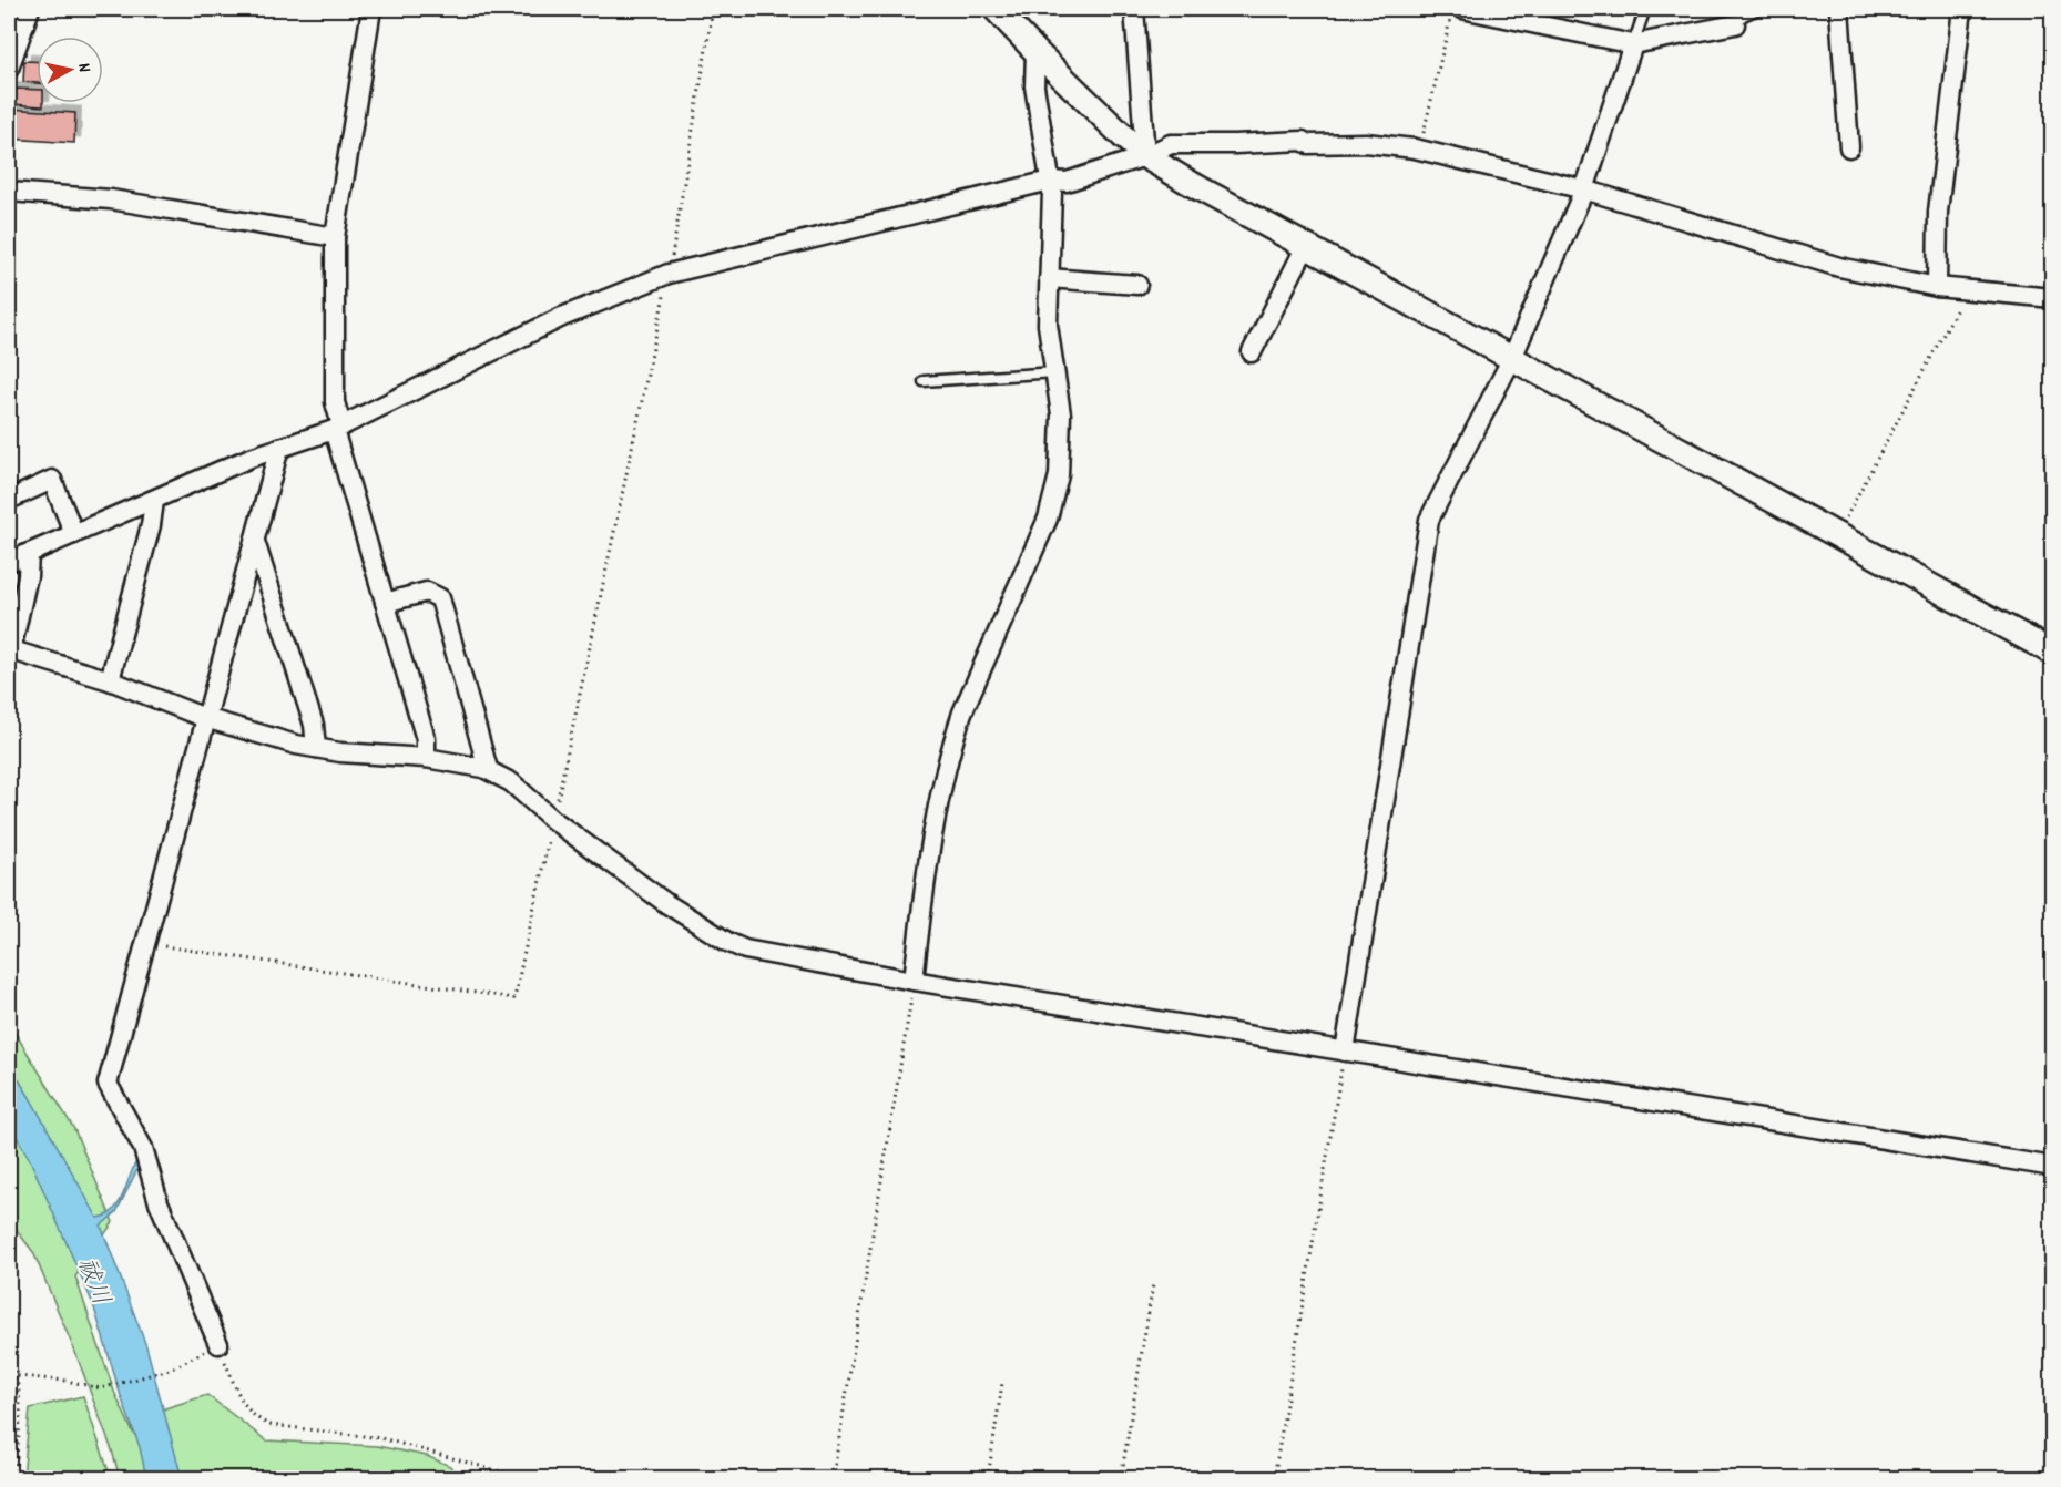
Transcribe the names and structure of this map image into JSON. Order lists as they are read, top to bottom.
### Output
{
  "water": ["祓川"],
  "north": "right"
}
